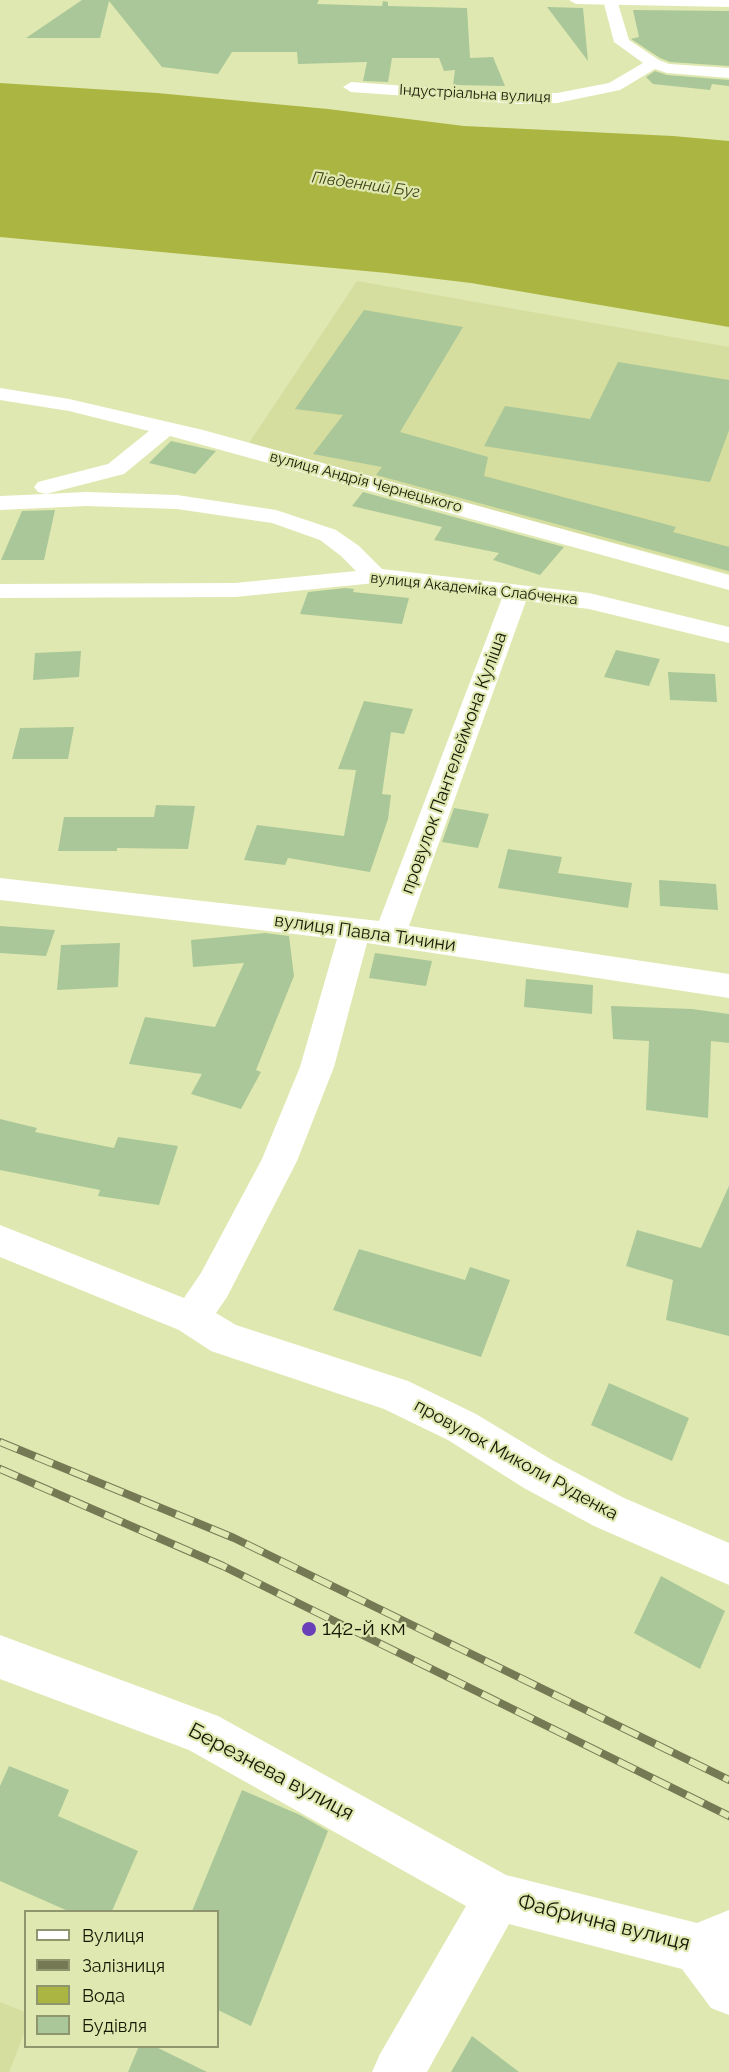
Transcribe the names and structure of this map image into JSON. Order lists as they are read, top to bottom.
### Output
{
  "streets": {
    "street": [
      "Індустріальна вулиця",
      "вулиця Андрія Чернецького",
      "вулиця Академіка Слабченка",
      "провулок Пантелеймона Куліша",
      "вулиця Павла Тичини",
      "провулок Миколи Руденка",
      "Березнева вулиця",
      "Фабрична вулиця"
    ]
  },
  "crossings": [
    ["вулиця Академіка Слабченка", "провулок Пантелеймона Куліша"],
    ["провулок Пантелеймона Куліша", "вулиця Павла Тичини"],
    ["Березнева вулиця", "Фабрична вулиця"]
  ],
  "water": ["Південний Буг"],
  "places": ["142-й км"],
  "legend": [
    "Вулиця",
    "Залізниця",
    "Вода",
    "Будівля"
  ]
}
